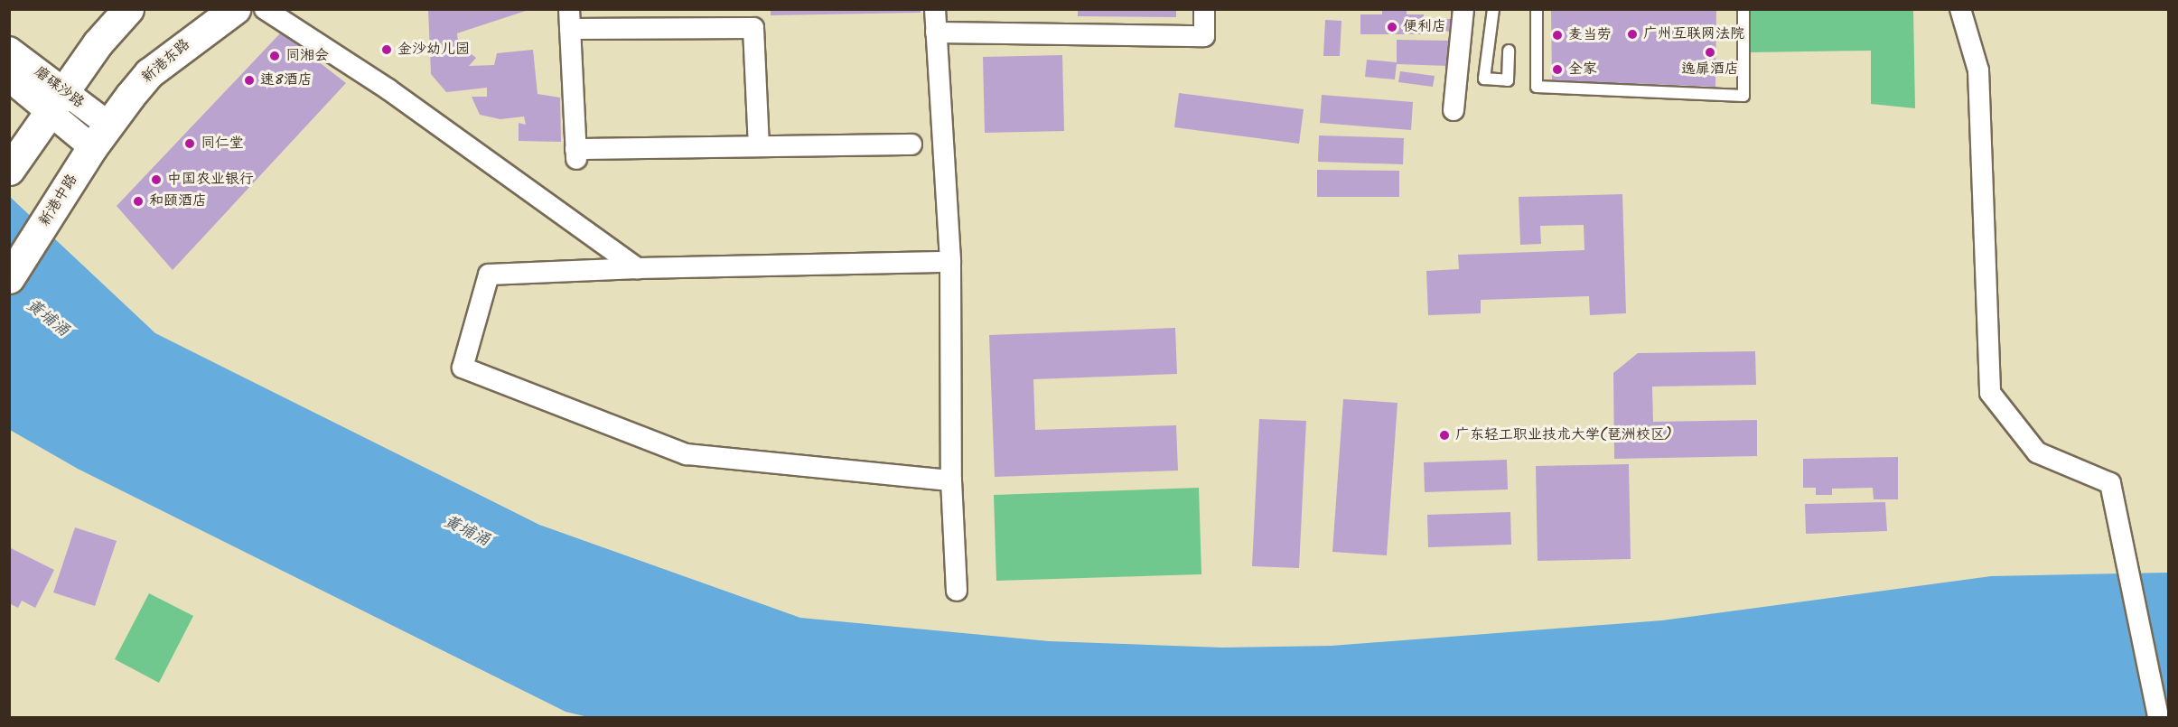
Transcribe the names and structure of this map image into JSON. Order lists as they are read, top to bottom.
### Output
{
  "streets": {
    "main road": ["新港东路", "新港中路"],
    "street": ["磨碟沙路"]
  },
  "crossings": [
    ["新港东路", "磨碟沙路"],
    ["新港东路", "新港中路"],
    ["磨碟沙路", "新港中路"]
  ],
  "water": ["黄埔涌"],
  "places": [
    "便利店",
    "广州互联网法院",
    "麦当劳",
    "金沙幼儿园",
    "逸扉酒店",
    "同湘会",
    "全家",
    "速8酒店",
    "同仁堂",
    "中国农业银行",
    "和颐酒店",
    "广东轻工职业技术大学(琶洲校区)"
  ]
}
